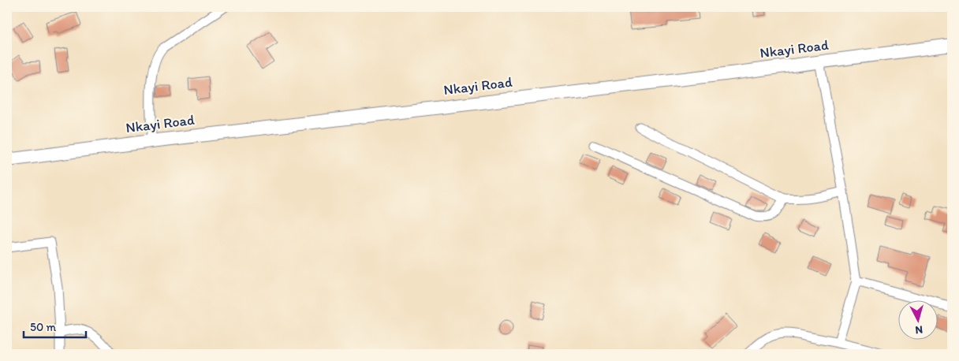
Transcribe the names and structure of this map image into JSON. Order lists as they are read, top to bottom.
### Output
{
  "streets": {
    "main road": ["Nkayi Road"]
  },
  "scale_bar": "50 m",
  "north": "bottom"
}
